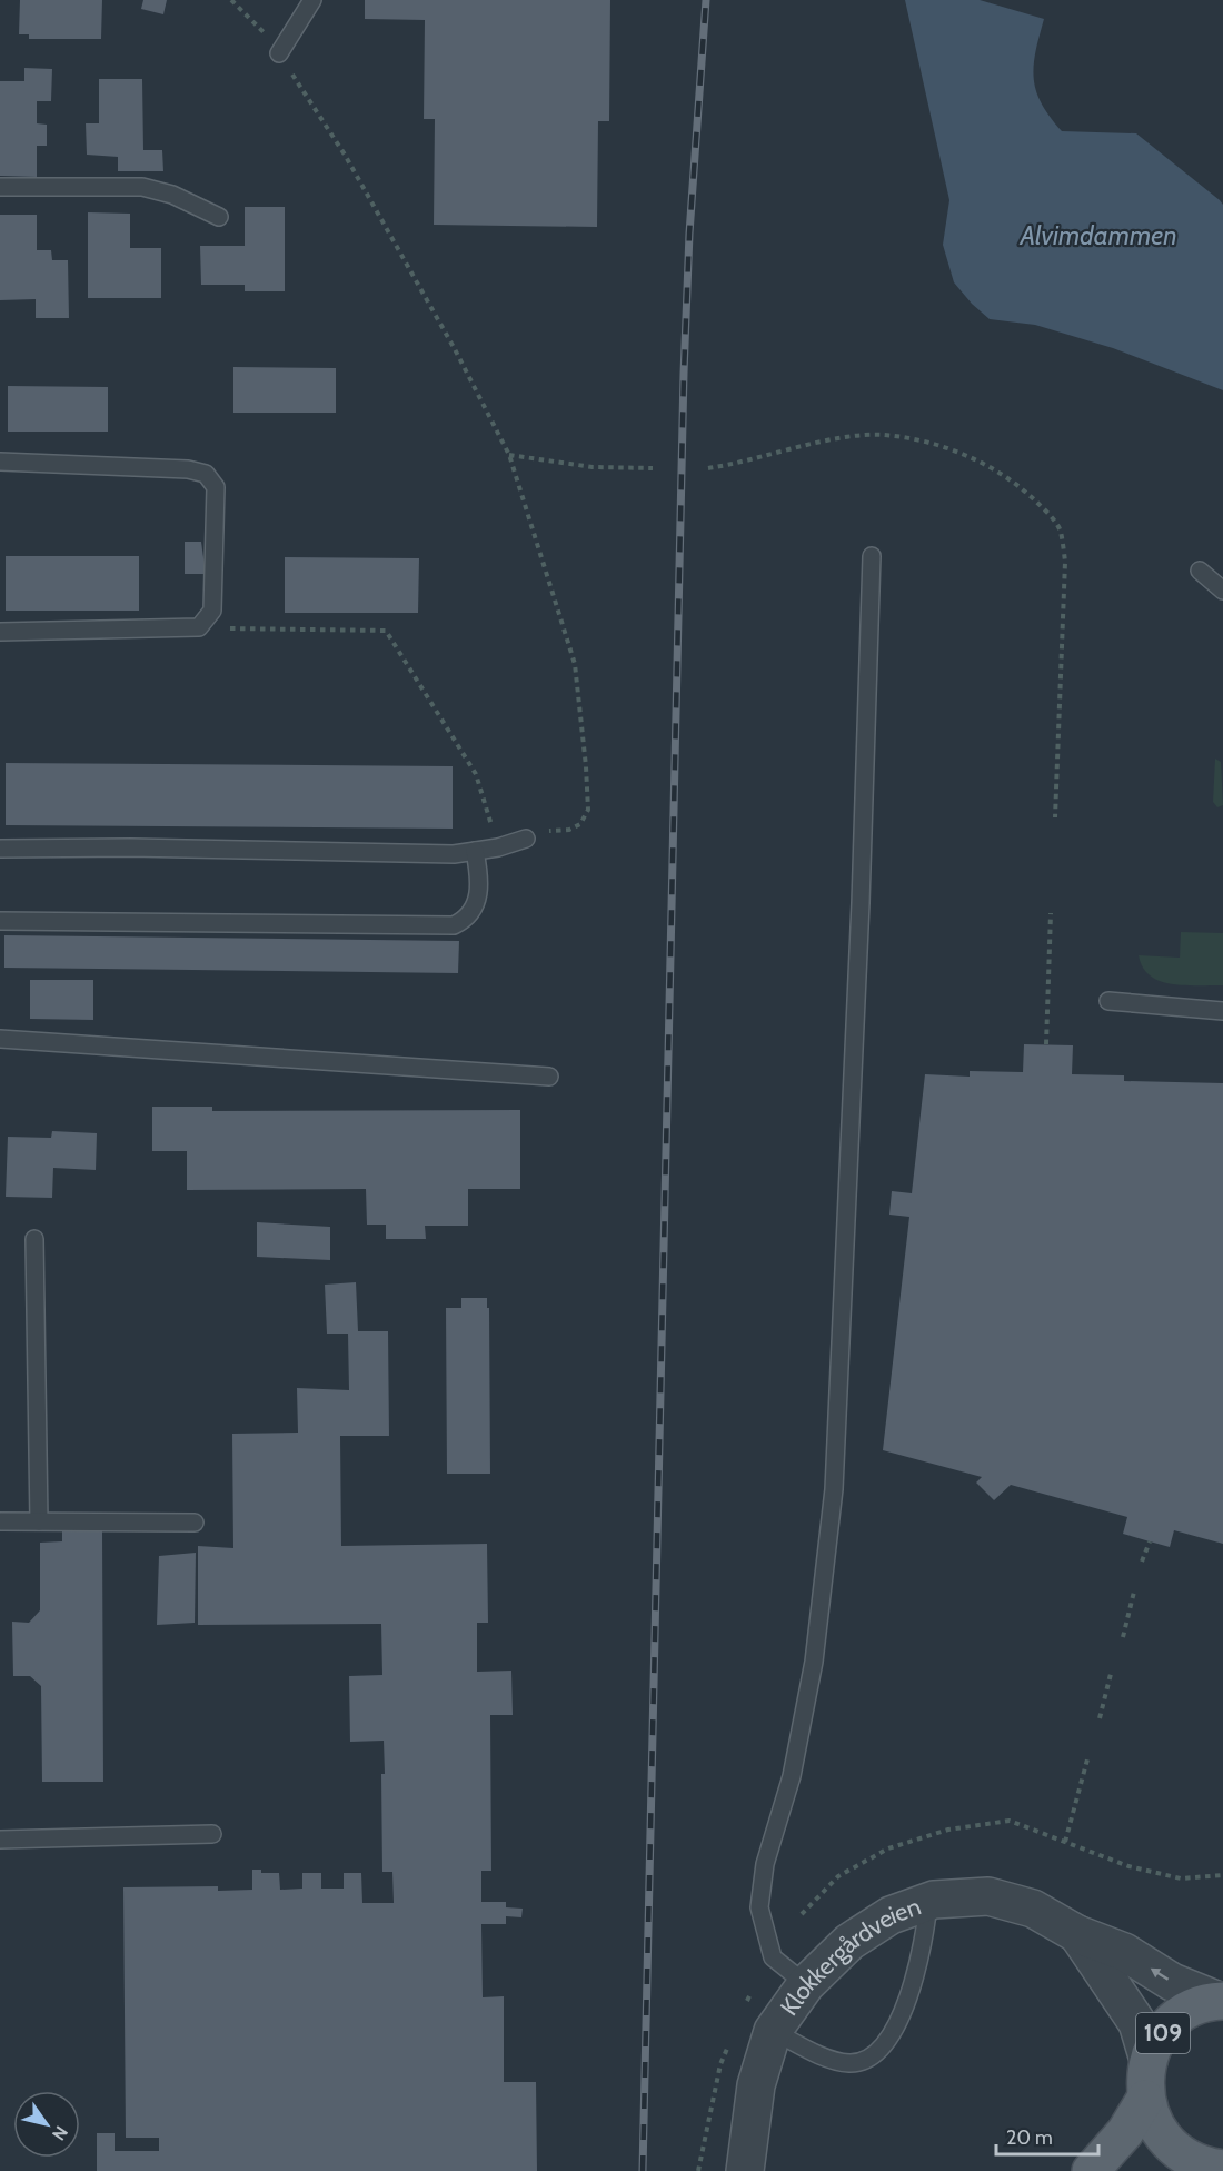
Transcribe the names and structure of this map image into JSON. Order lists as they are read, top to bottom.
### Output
{
  "streets": {
    "main road": ["109"],
    "street": ["Klokkergårdveien"]
  },
  "crossings": [
    ["Klokkergårdveien", "109"]
  ],
  "water": ["Alvimdammen"],
  "scale_bar": "20 m",
  "north": "bottom right"
}
